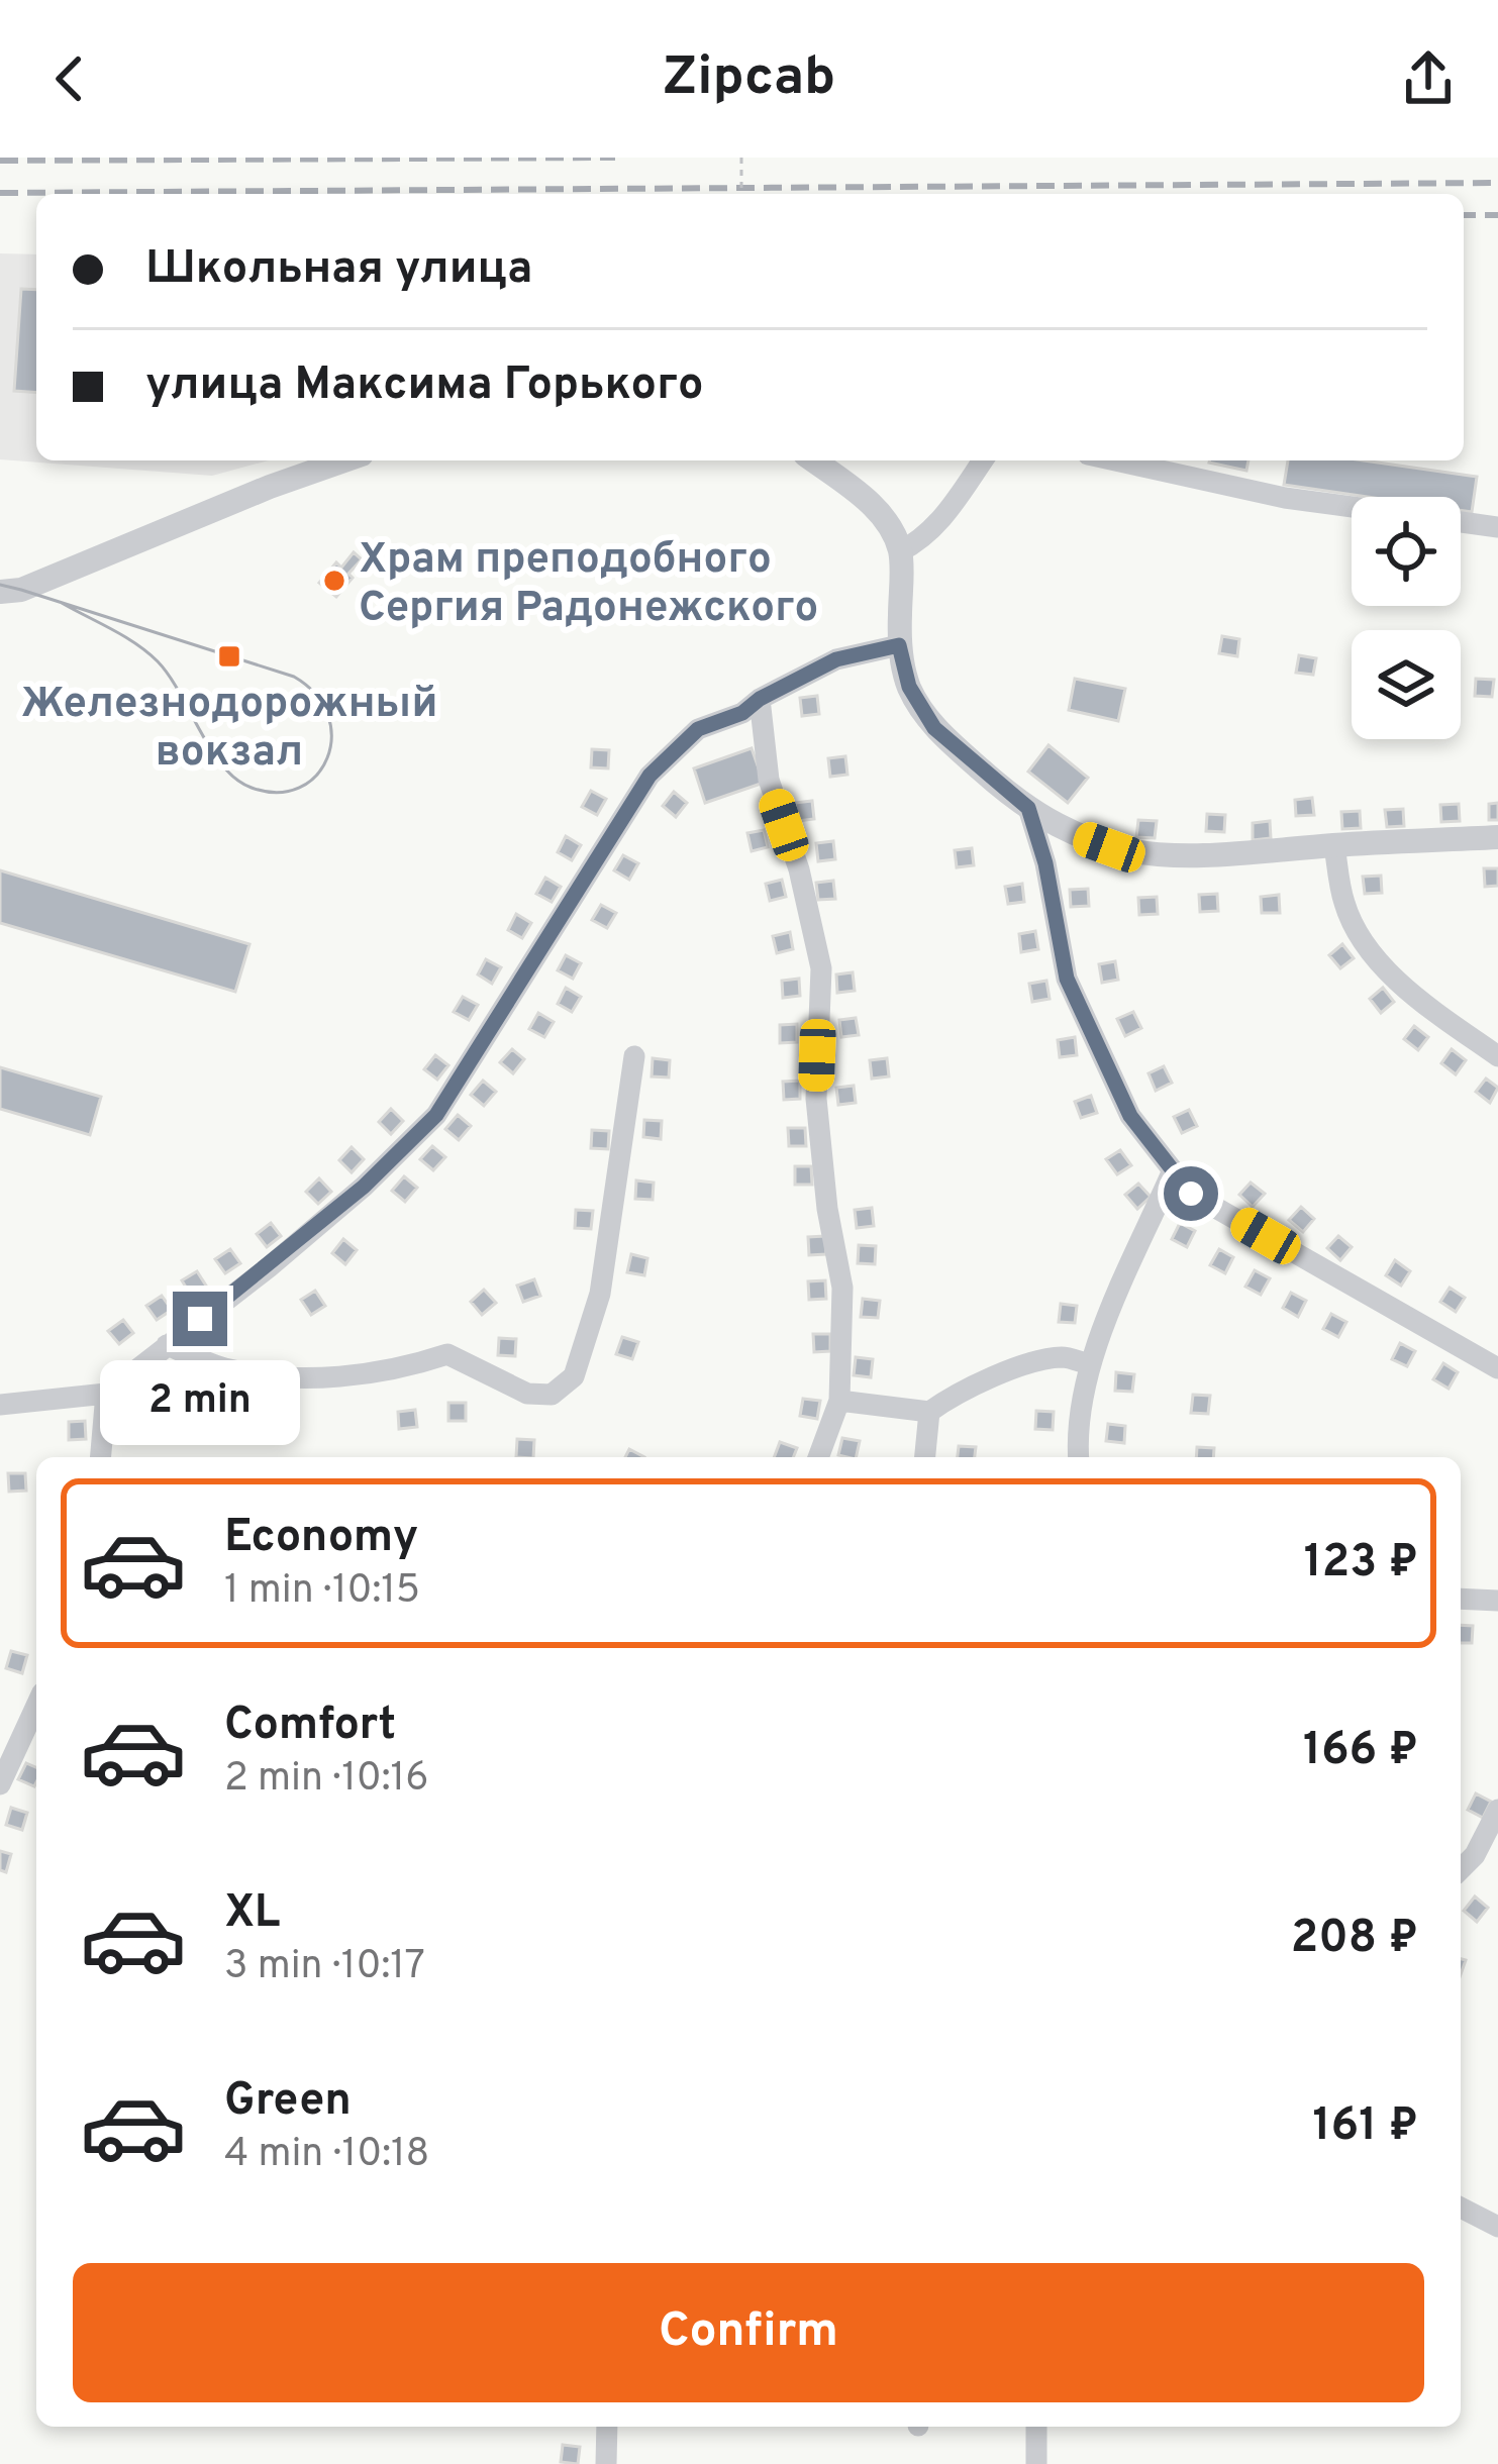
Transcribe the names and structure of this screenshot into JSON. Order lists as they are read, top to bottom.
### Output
{
  "places": {
    "other": ["Храм преподобного Сергия Радонежского"],
    "transit": ["Железнодорожный вокзал"]
  },
  "page": {
    "header": "Zipcab",
    "banner": ["Школьная улица", "улица Максима Горького"],
    "bubble": "2 min",
    "list": [
      {
        "name": "Economy",
        "note": "1 min · 10:15",
        "value": "123 ₽"
      },
      {
        "name": "Comfort",
        "note": "2 min · 10:16",
        "value": "166 ₽"
      },
      {
        "name": "XL",
        "note": "3 min · 10:17",
        "value": "208 ₽"
      },
      {
        "name": "Green",
        "note": "4 min · 10:18",
        "value": "161 ₽"
      }
    ],
    "buttons": "Confirm"
  }
}
